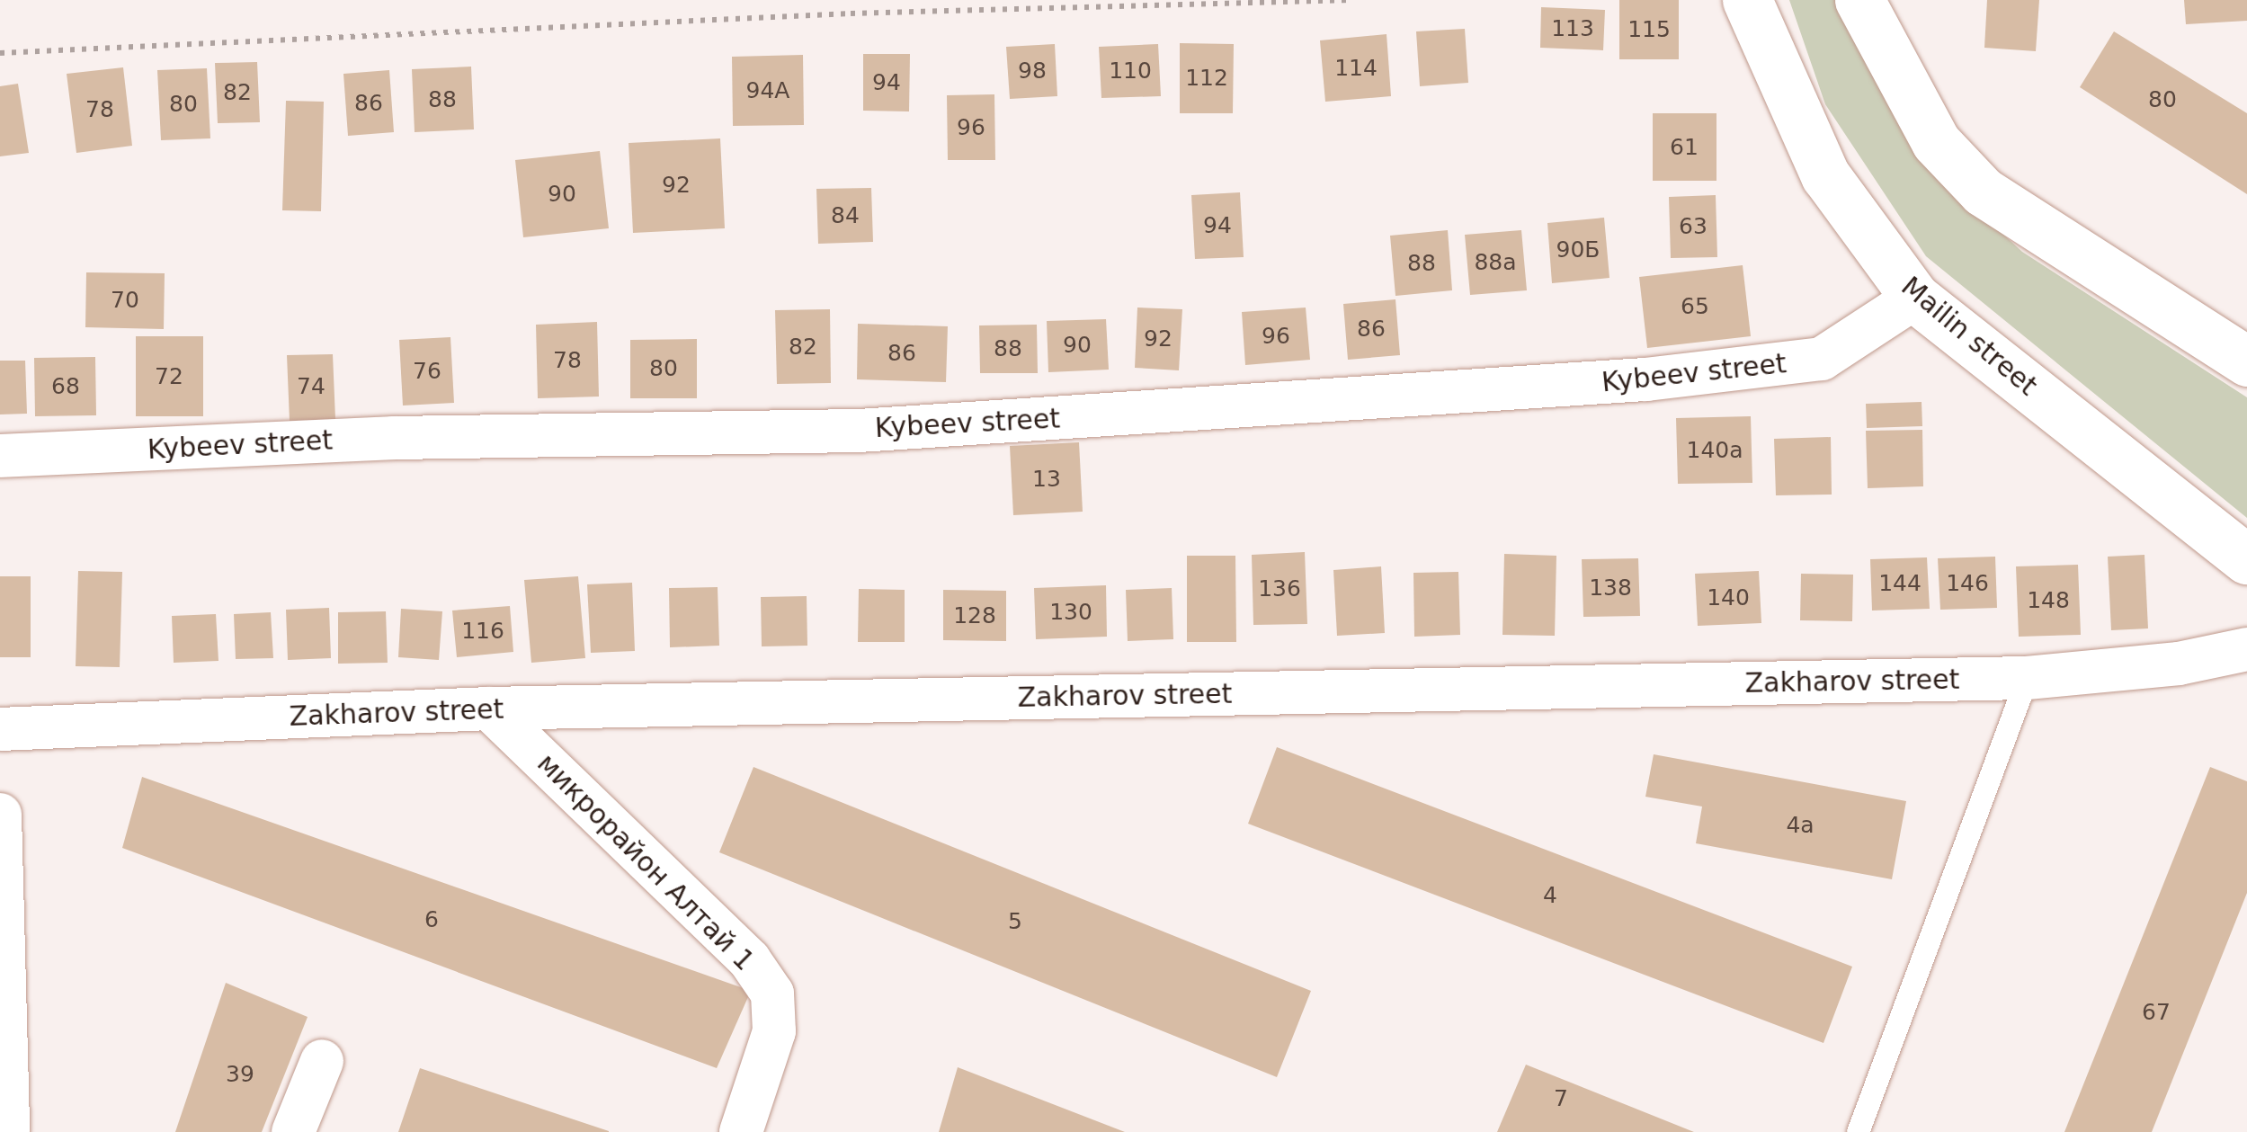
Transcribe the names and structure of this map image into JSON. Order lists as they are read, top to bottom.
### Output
{
  "streets": {
    "main road": ["Mailin street"],
    "street": ["Kybeev street", "Zakharov street", "микрорайон Алтай 1"]
  },
  "crossings": [
    ["Mailin street", "Kybeev street"],
    ["Zakharov street", "микрорайон Алтай 1"]
  ],
  "house_numbers": [
    "113",
    "115",
    "114",
    "98",
    "110",
    "112",
    "94",
    "94А",
    "82",
    "88",
    "80",
    "86",
    "80",
    "78",
    "96",
    "61",
    "92",
    "90",
    "84",
    "94",
    "63",
    "90Б",
    "88а",
    "88",
    "70",
    "65",
    "86",
    "96",
    "92",
    "90",
    "82",
    "88",
    "86",
    "78",
    "80",
    "76",
    "72",
    "68",
    "74",
    "140а",
    "13",
    "144",
    "146",
    "138",
    "136",
    "140",
    "148",
    "130",
    "128",
    "116",
    "4а",
    "4",
    "6",
    "5",
    "67",
    "39",
    "7"
  ]
}
